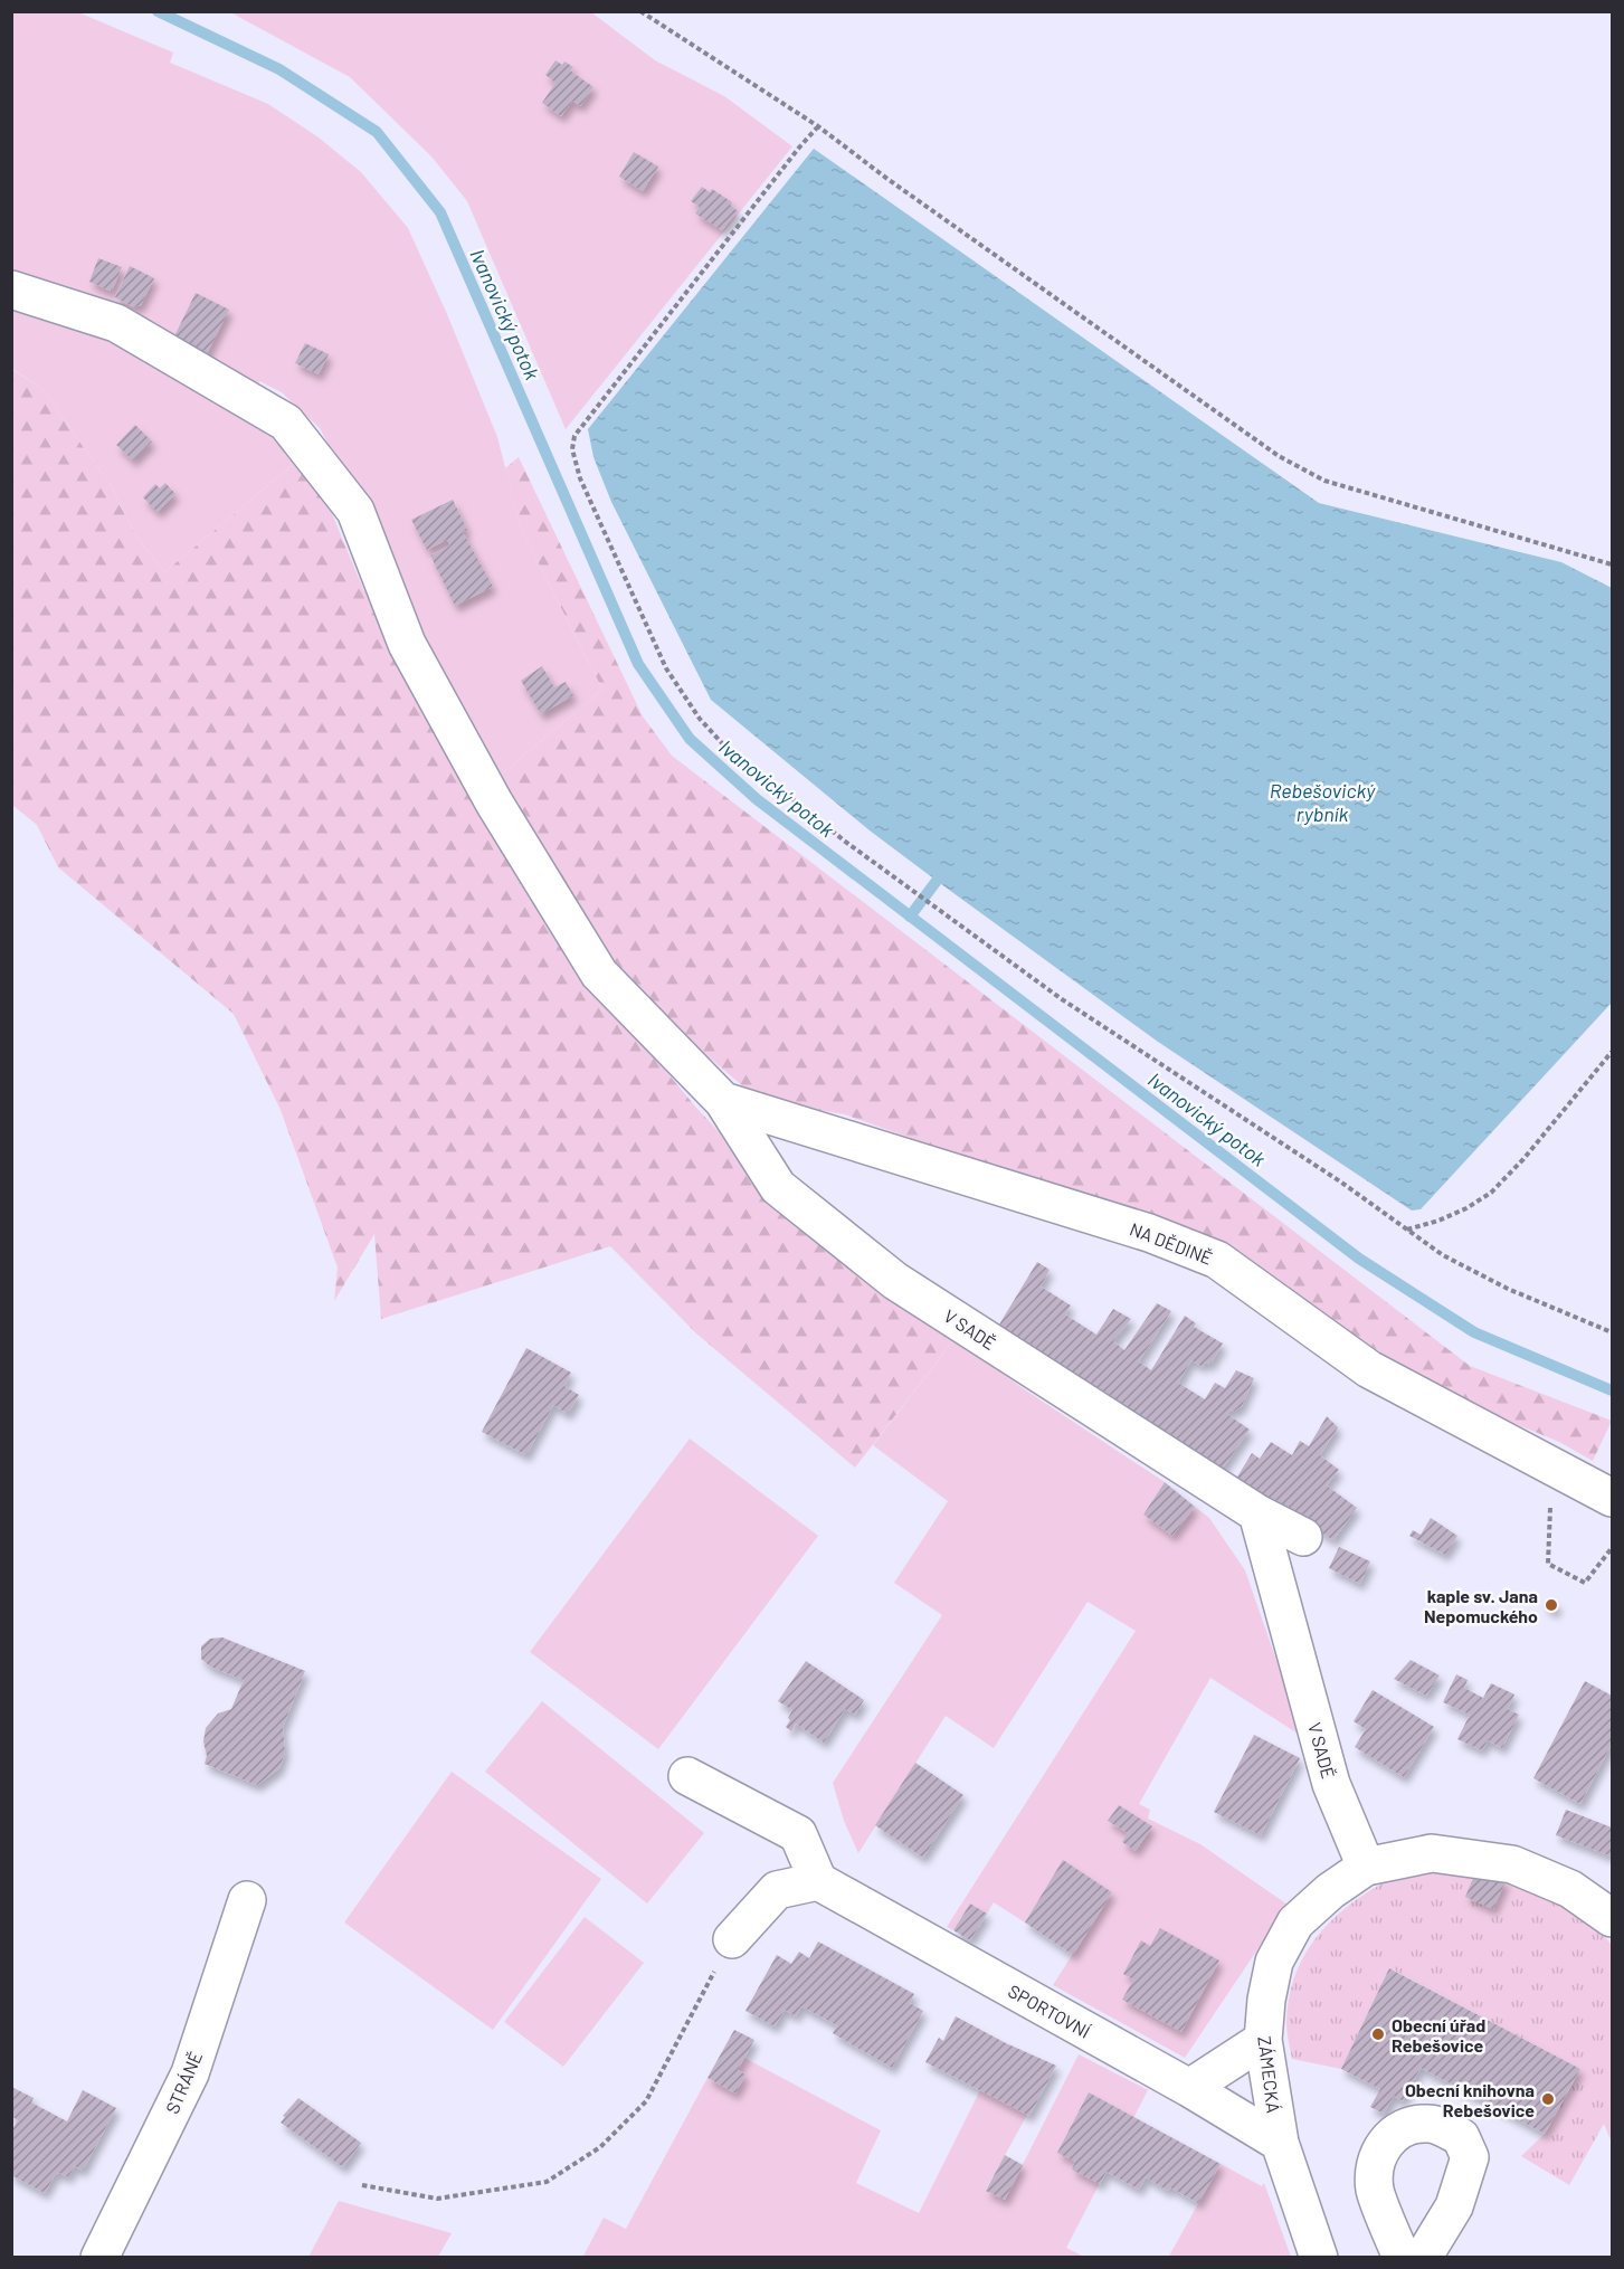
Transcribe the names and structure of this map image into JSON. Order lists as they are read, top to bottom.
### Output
{
  "streets": {
    "street": [
      "NA DĚDINĚ",
      "V SADĚ",
      "SPORTOVNÍ",
      "ZÁMECKÁ",
      "STRÁNĚ"
    ]
  },
  "crossings": [
    ["NA DĚDINĚ", "V SADĚ"],
    ["V SADĚ", "ZÁMECKÁ"],
    ["SPORTOVNÍ", "ZÁMECKÁ"]
  ],
  "water": ["Ivanovický potok", "Rebešovický rybník"],
  "places": ["kaple sv. Jana Nepomuckého", "Obecní úřad Rebešovice", "Obecní knihovna Rebešovice"]
}
